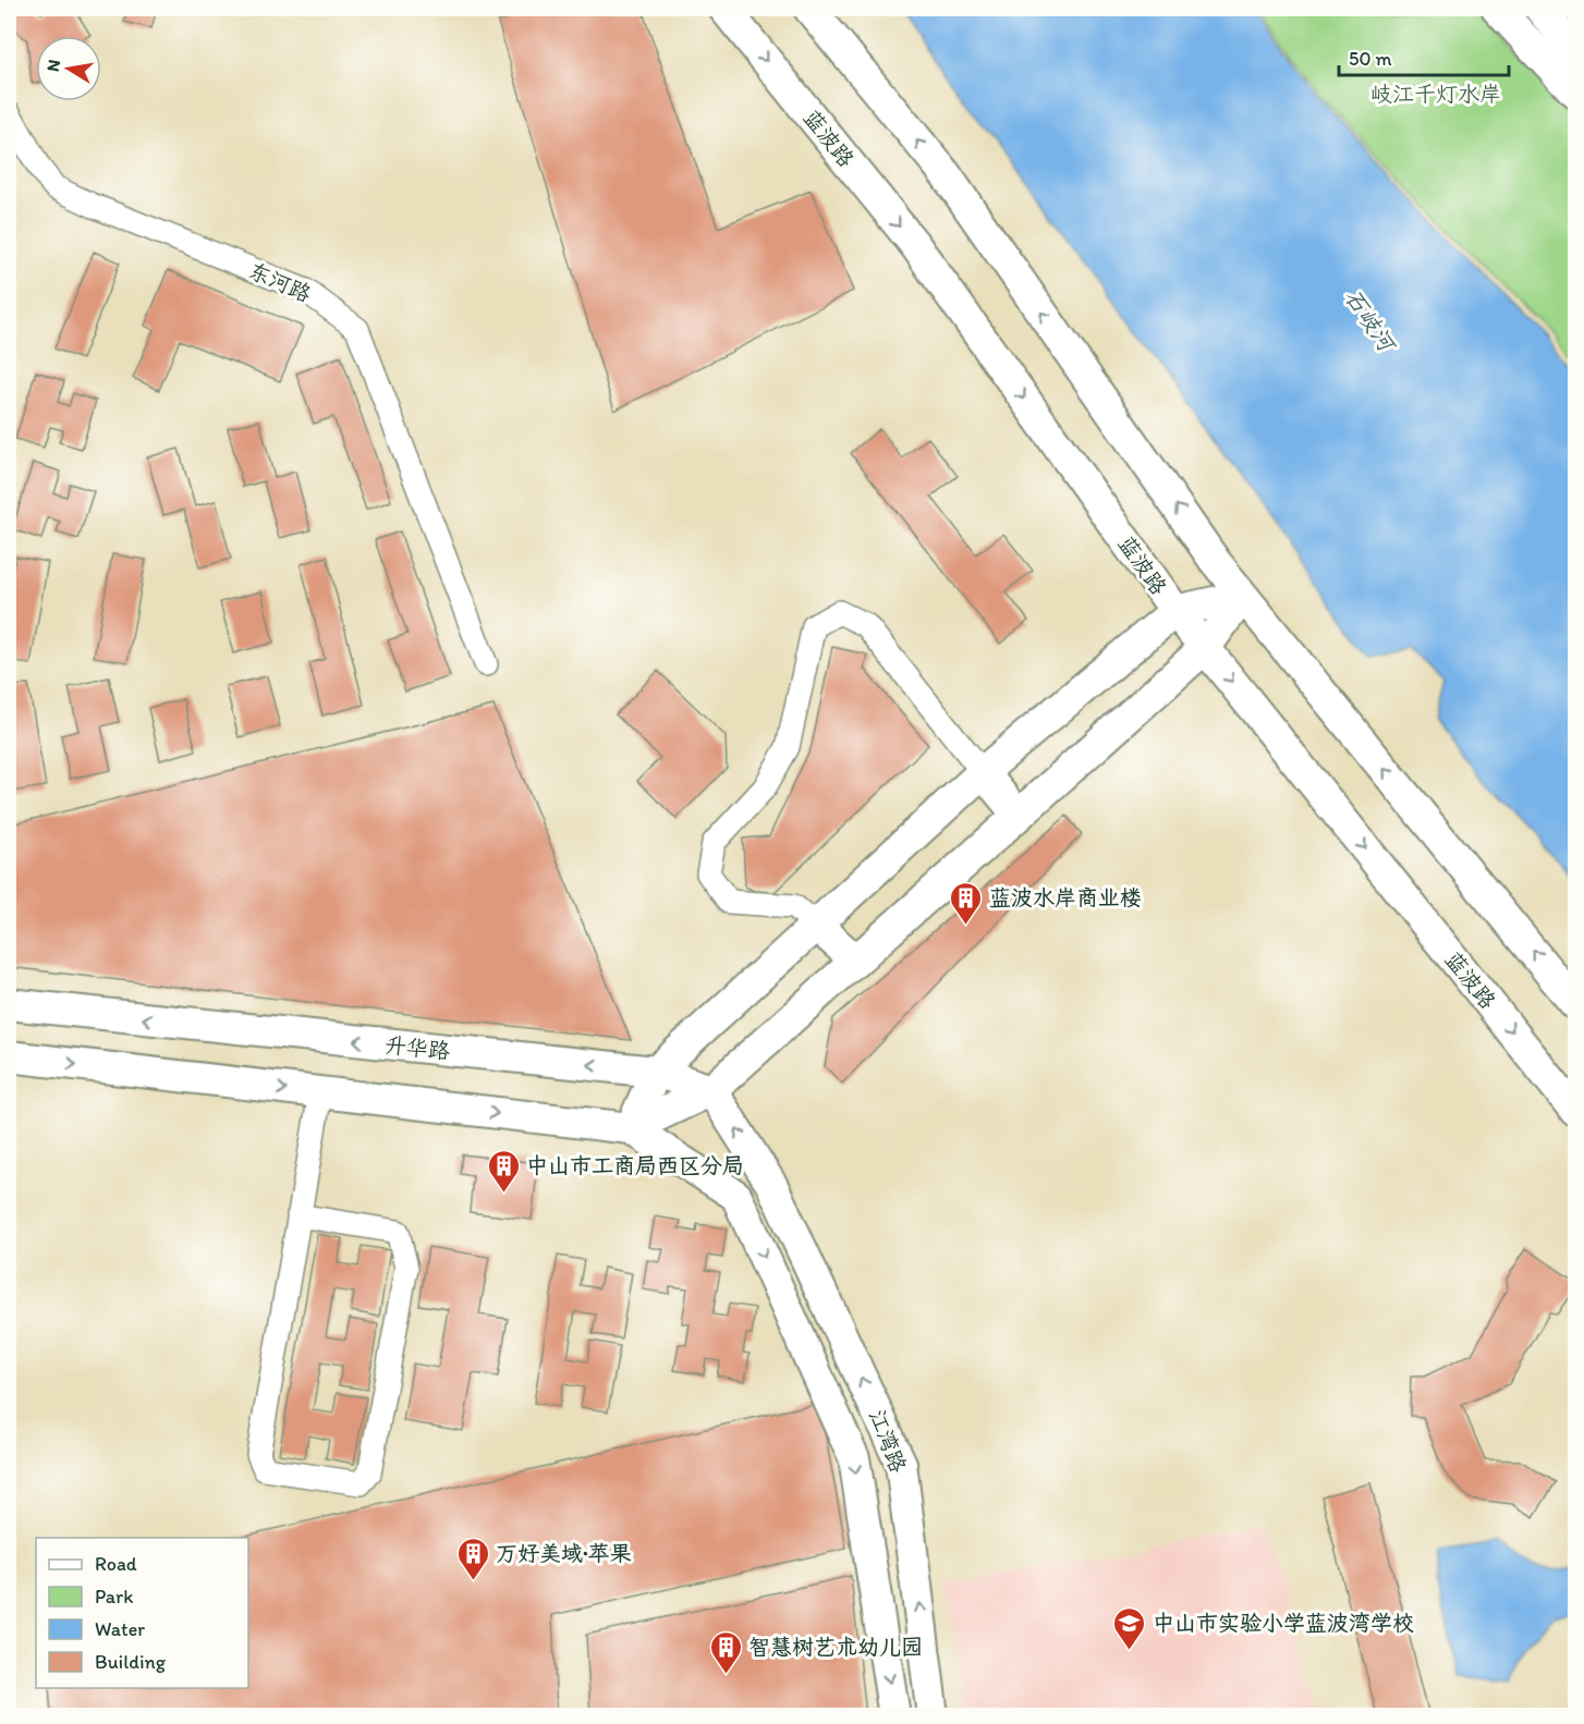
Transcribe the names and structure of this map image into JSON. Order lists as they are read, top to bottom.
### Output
{
  "streets": {
    "street": [
      "蓝波路",
      "东河路",
      "升华路",
      "江湾路"
    ]
  },
  "crossings": [
    ["升华路", "江湾路"]
  ],
  "water": ["石岐河"],
  "parks": ["岐江千灯水岸"],
  "places": {
    "building": [
      "蓝波水岸商业楼",
      "中山市工商局西区分局",
      "万好美域·苹果",
      "智慧树艺术幼儿园"
    ],
    "school or university": ["中山市实验小学蓝波湾学校"]
  },
  "legend": [
    "Road",
    "Park",
    "Water",
    "Building"
  ],
  "scale_bar": "50 m",
  "north": "left"
}
